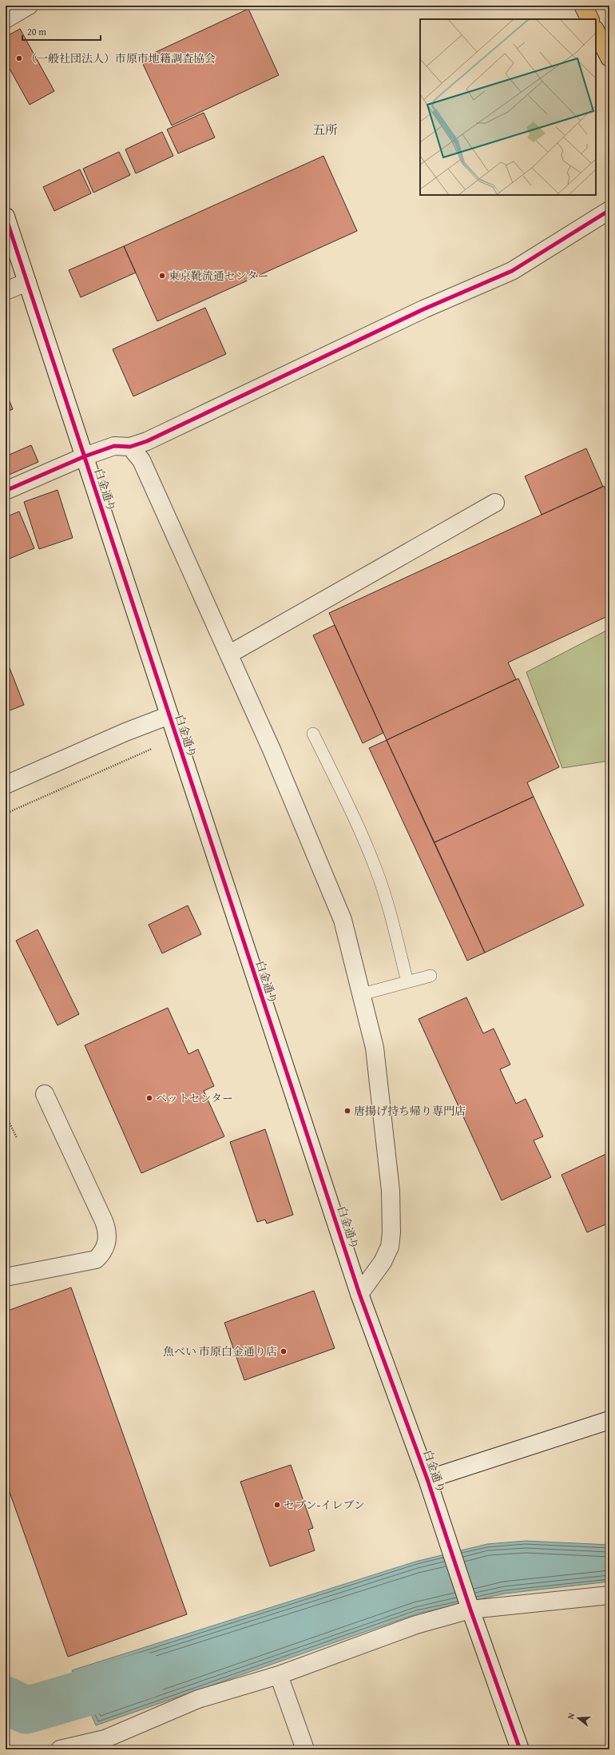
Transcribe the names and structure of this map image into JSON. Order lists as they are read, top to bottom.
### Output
{
  "streets": {
    "street": ["白金通り"]
  },
  "districts": ["五所"],
  "places": [
    "（一般社団法人）市原市地籍調査協会",
    "東京靴流通センター",
    "ペットセンター",
    "唐揚げ持ち帰り専門店",
    "魚べい 市原白金通り店",
    "セブン-イレブン"
  ],
  "scale_bar": "20 m",
  "north": "left"
}
